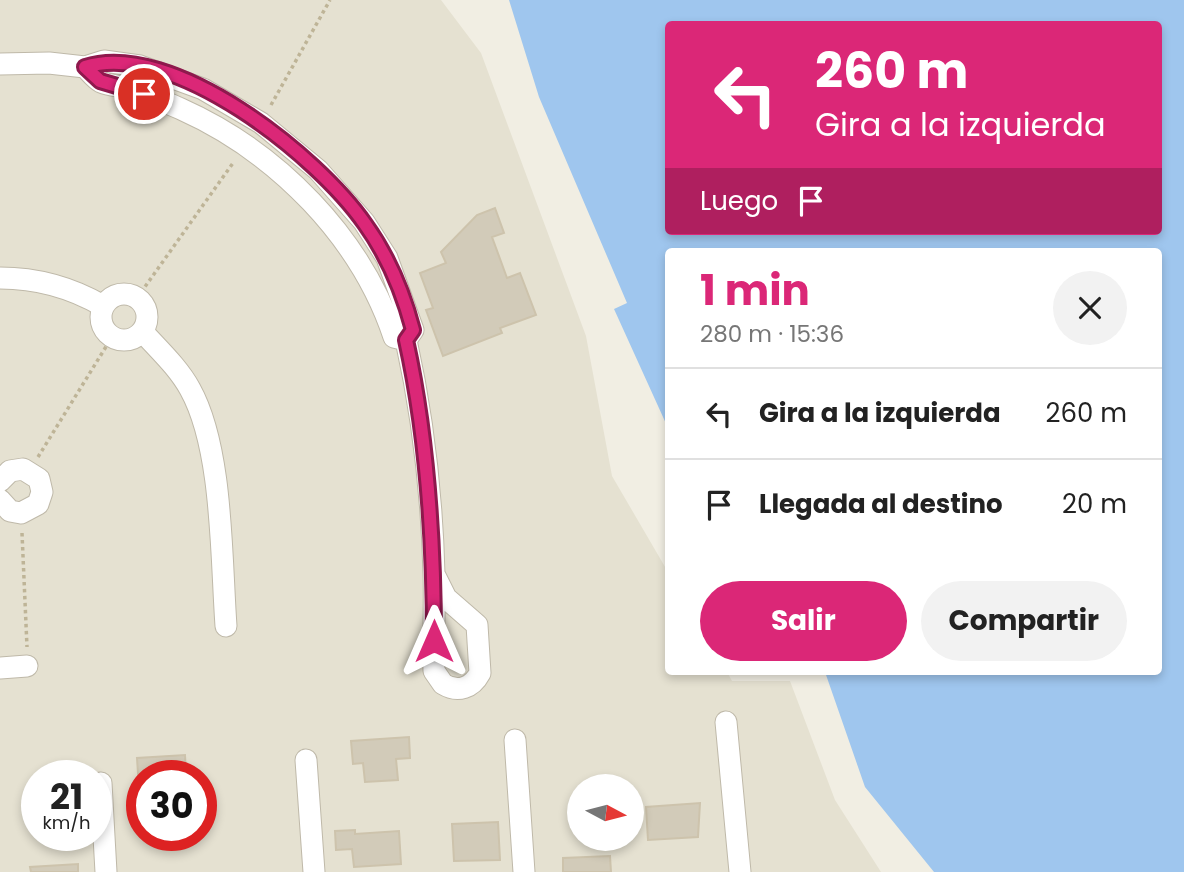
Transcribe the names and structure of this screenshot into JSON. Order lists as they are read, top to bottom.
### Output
{
  "north": "right",
  "page": {
    "turn": ["260 m", "Gira a la izquierda"],
    "then": "Luego",
    "heading": ["1 min", "280 m · 15:36"],
    "list": [
      {
        "name": "Gira a la izquierda",
        "value": "260 m"
      },
      {
        "name": "Llegada al destino",
        "value": "20 m"
      }
    ],
    "buttons": ["Salir", "Compartir"],
    "speed": "21 km/h",
    "limit": "30"
  }
}
